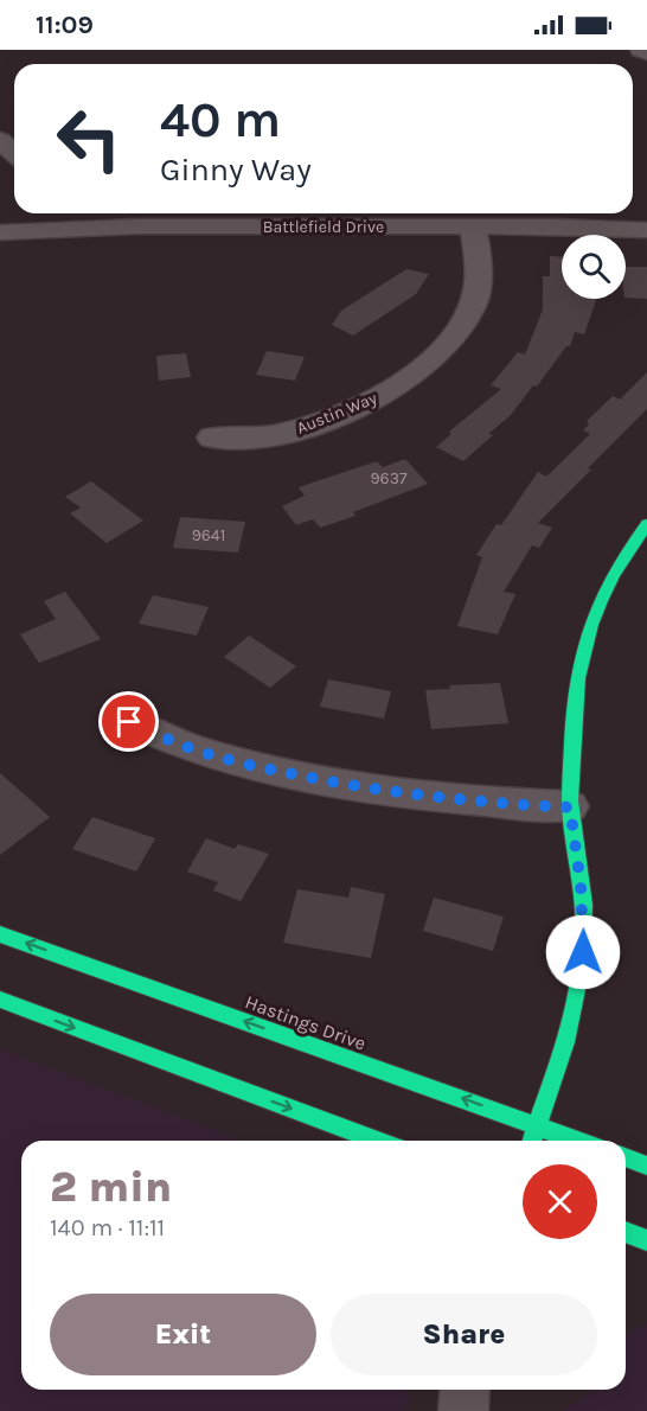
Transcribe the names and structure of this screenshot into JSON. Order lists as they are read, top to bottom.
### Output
{
  "streets": {
    "street": ["Battlefield Drive", "Austin Way", "Hastings Drive"]
  },
  "crossings": [
    ["Battlefield Drive", "Austin Way"]
  ],
  "house_numbers": ["9637", "9641"],
  "page": {
    "status": "11:09",
    "turn": ["40 m", "Ginny Way"],
    "heading": ["2 min", "140 m · 11:11"],
    "buttons": ["Exit", "Share"]
  }
}
